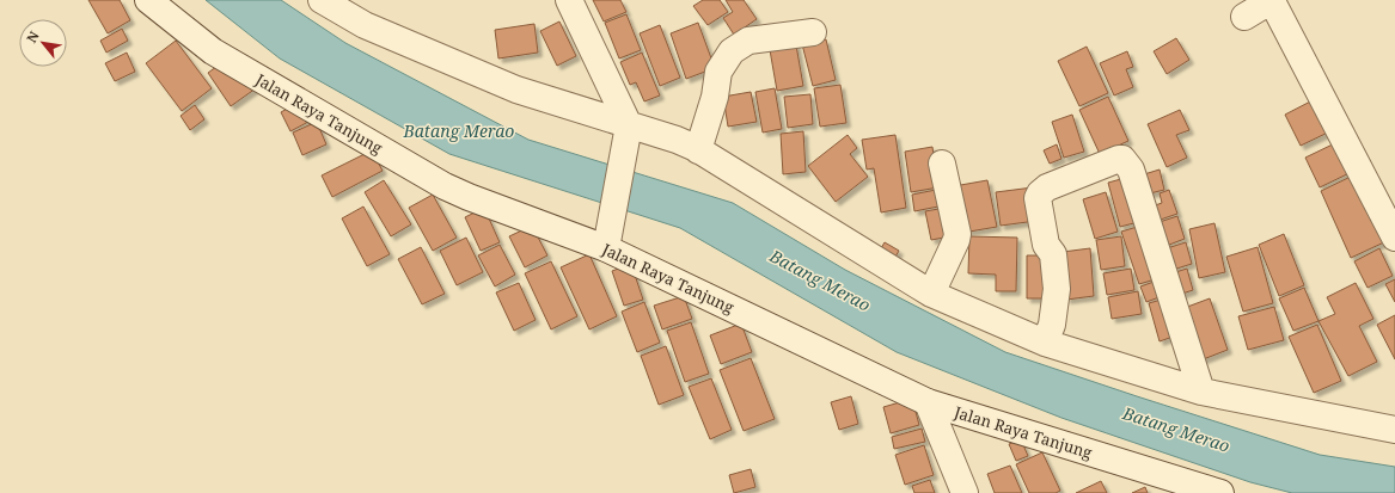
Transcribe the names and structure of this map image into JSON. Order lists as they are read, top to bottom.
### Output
{
  "streets": {
    "street": ["Jalan Raya Tanjung"]
  },
  "water": ["Batang Merao"],
  "north": "top left"
}
